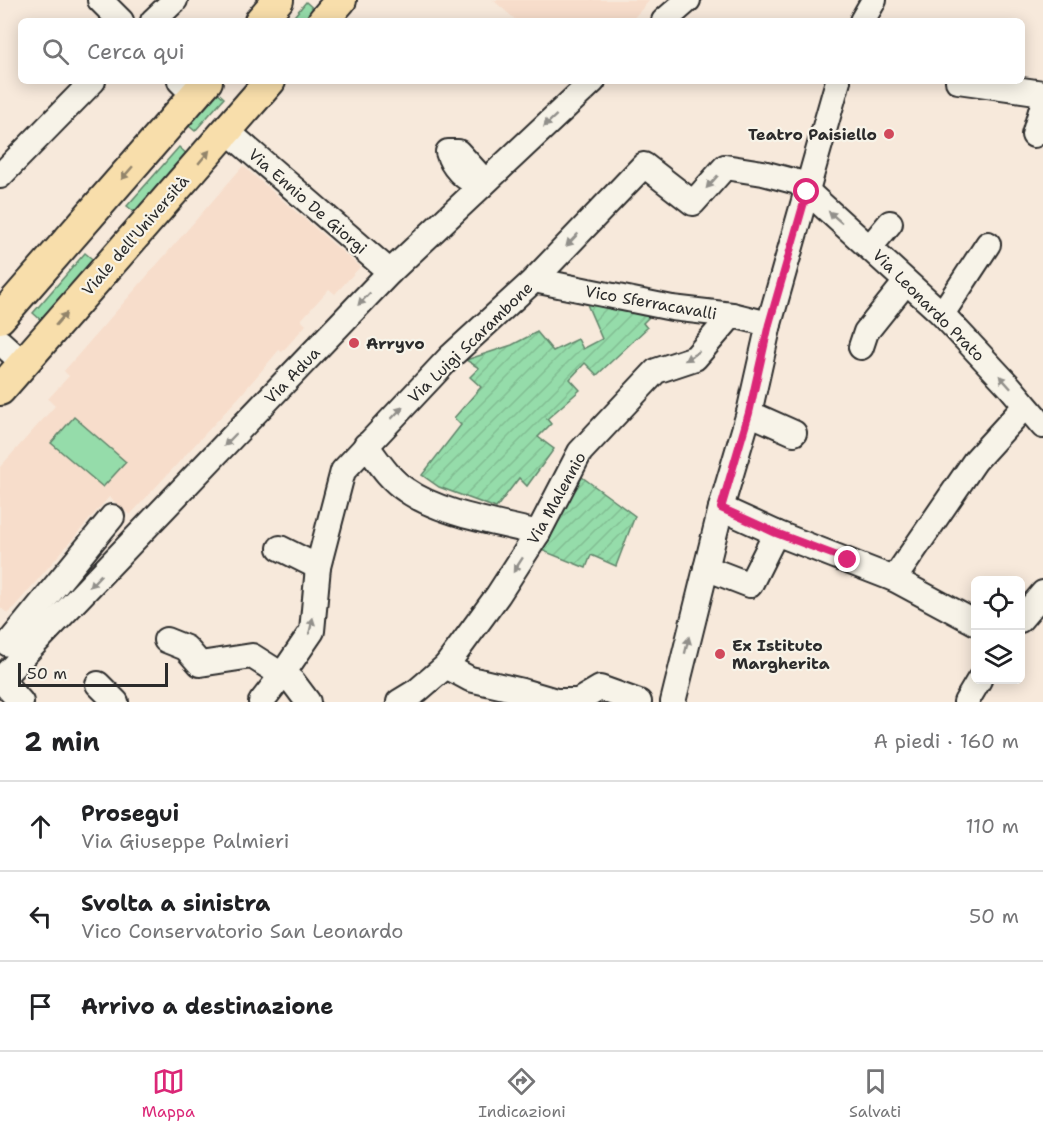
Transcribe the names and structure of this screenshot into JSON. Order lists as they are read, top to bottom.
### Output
{
  "streets": {
    "main road": ["Viale dell'Università"],
    "street": [
      "Via Ennio De Giorgi",
      "Vico Sferracavalli",
      "Via Leonardo Prato",
      "Via Luigi Scarambone",
      "Via Adua",
      "Via Malennio"
    ]
  },
  "crossings": [
    ["Via Ennio De Giorgi", "Viale dell'Università"],
    ["Via Ennio De Giorgi", "Via Adua"],
    ["Vico Sferracavalli", "Via Luigi Scarambone"],
    ["Vico Sferracavalli", "Via Malennio"],
    ["Via Leonardo Prato", "Via Luigi Scarambone"]
  ],
  "one_way": ["Via Leonardo Prato", "Via Adua"],
  "places": ["Teatro Paisiello", "Arryvo", "Ex Istituto Margherita"],
  "scale_bar": "50 m",
  "page": {
    "search": "Cerca qui",
    "scale": "50 m",
    "heading": ["2 min", "A piedi · 160 m"],
    "list": [
      ["Prosegui", "Via Giuseppe Palmieri", "110 m"],
      ["Svolta a sinistra", "Vico Conservatorio San Leonardo", "50 m"],
      "Arrivo a destinazione"
    ],
    "nav": ["Mappa", "Indicazioni", "Salvati"]
  }
}
